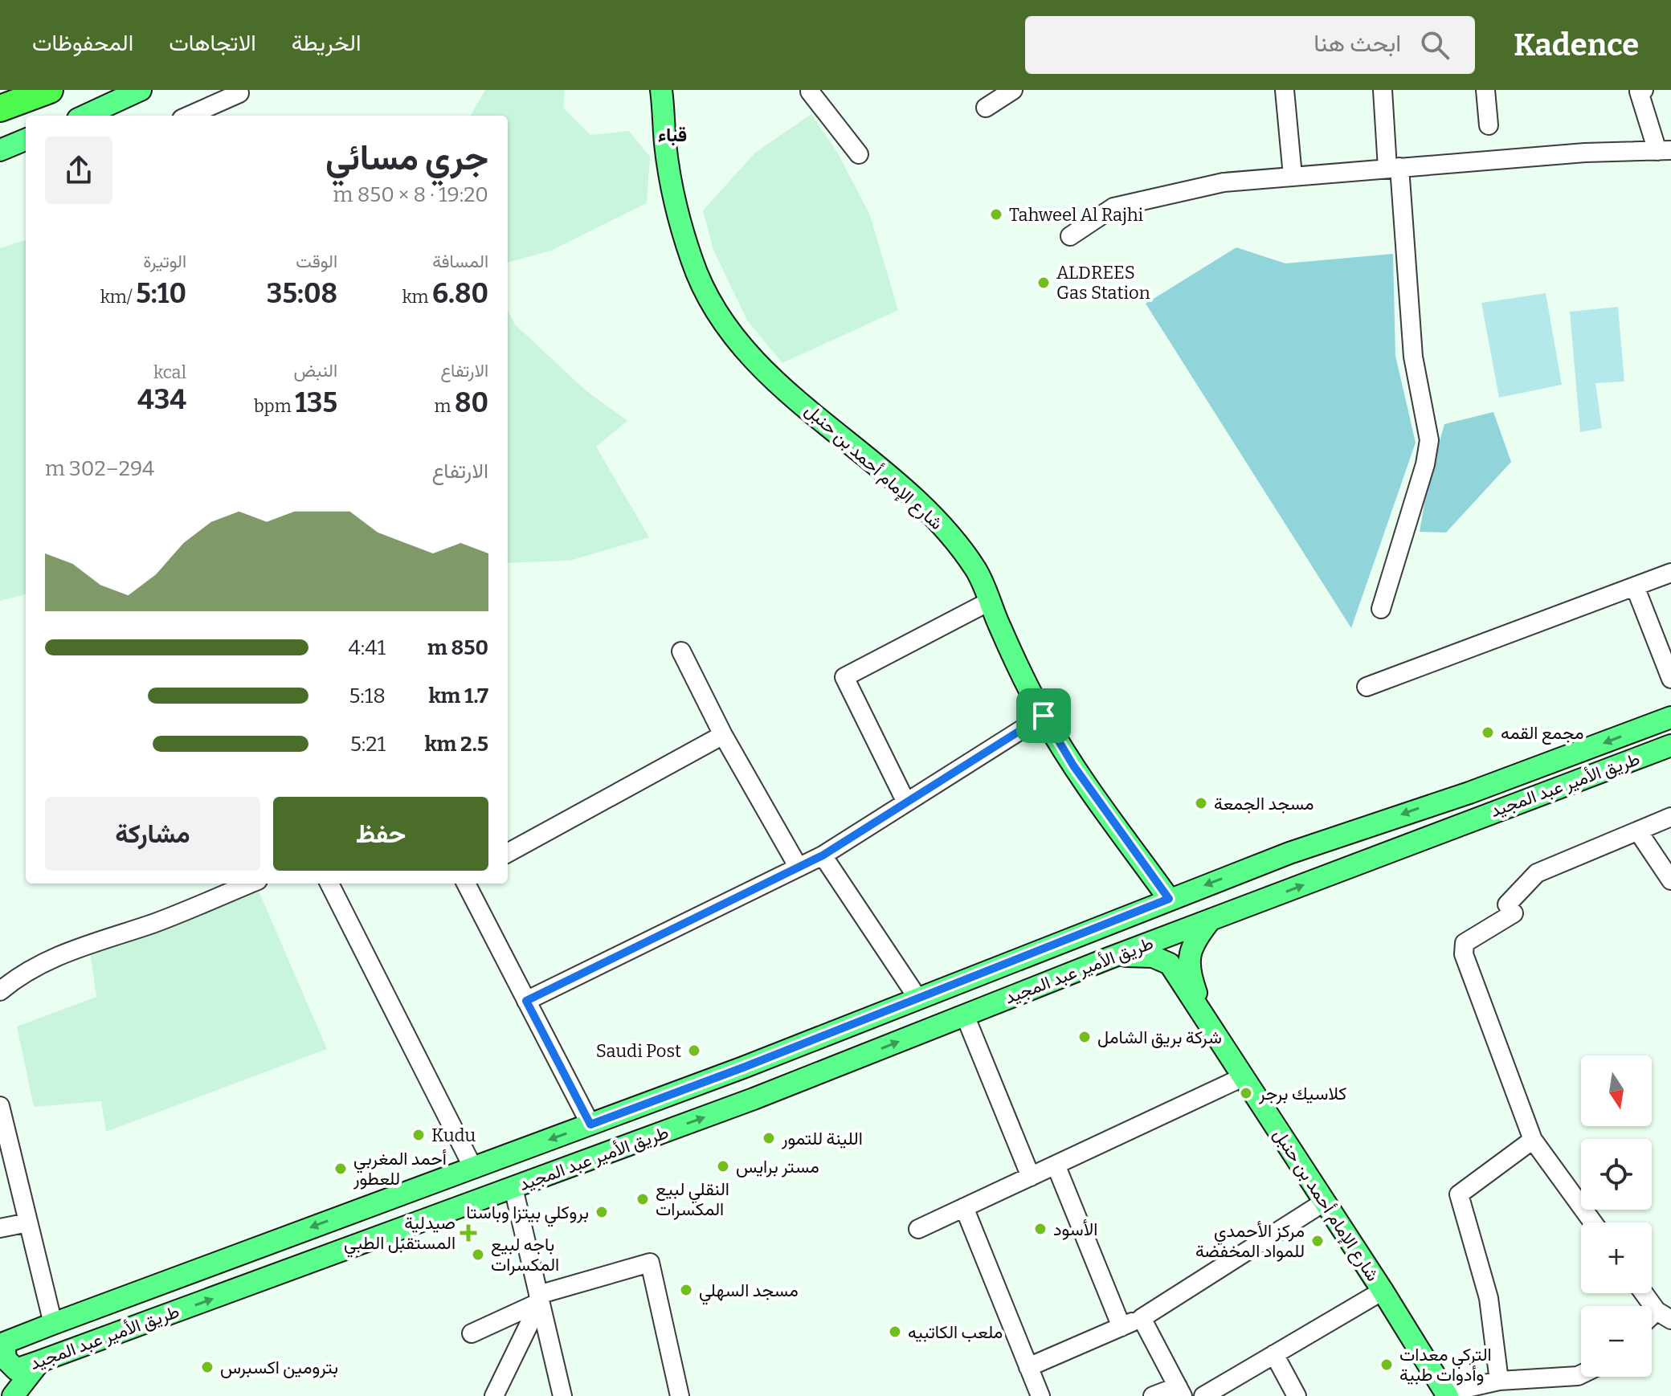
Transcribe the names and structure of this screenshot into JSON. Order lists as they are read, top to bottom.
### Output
{
  "streets": {
    "main road": ["شارع الإمام أحمد بن حنبل", "طريق الأمير عبد المجيد"]
  },
  "crossings": [
    ["شارع الإمام أحمد بن حنبل", "طريق الأمير عبد المجيد"]
  ],
  "districts": ["قباء"],
  "places": {
    "other": [
      "Tahweel Al Rajhi",
      "ALDREES Gas Station",
      "مجمع القمه",
      "مسجد الجمعة",
      "شركة بريق الشامل",
      "Saudi Post",
      "كلاسيك برجر",
      "Kudu",
      "اللينة للتمور",
      "مستر برايس",
      "أحمد المغربي للعطور",
      "النقلي لبيع المكسرات",
      "بروكلي بيتزا وباستا",
      "الأسود",
      "مركز الأحمدي للمواد المخفضة",
      "باجه لبيع المكسرات",
      "مسجد السهلي",
      "ملعب الكاتبيه",
      "التركي معدات وأدوات طبية",
      "بترومين اكسبرس"
    ],
    "health": ["صيدلية المستقبل الطبي"]
  },
  "north": "bottom",
  "page": {
    "header": "Kadence",
    "search": "ابحث هنا",
    "nav": ["الخريطة", "الاتجاهات", "المحفوظات"],
    "heading": ["جري مسائي", "19:20 · 8 × 850 m"],
    "stats": [
      ["المسافة", "6.80 km"],
      ["الوقت", "35:08"],
      ["الوتيرة", "5:10 /km"],
      ["الارتفاع", "80 m"],
      ["النبض", "135 bpm"],
      ["kcal", "434"]
    ],
    "chart": ["الارتفاع", "294–302 m"],
    "list": [
      {
        "name": "850 m",
        "note": "4:41"
      },
      {
        "name": "1.7 km",
        "note": "5:18"
      },
      {
        "name": "2.5 km",
        "note": "5:21"
      }
    ],
    "buttons": ["حفظ", "مشاركة"],
    "map_buttons": ["+", "−"]
  }
}
